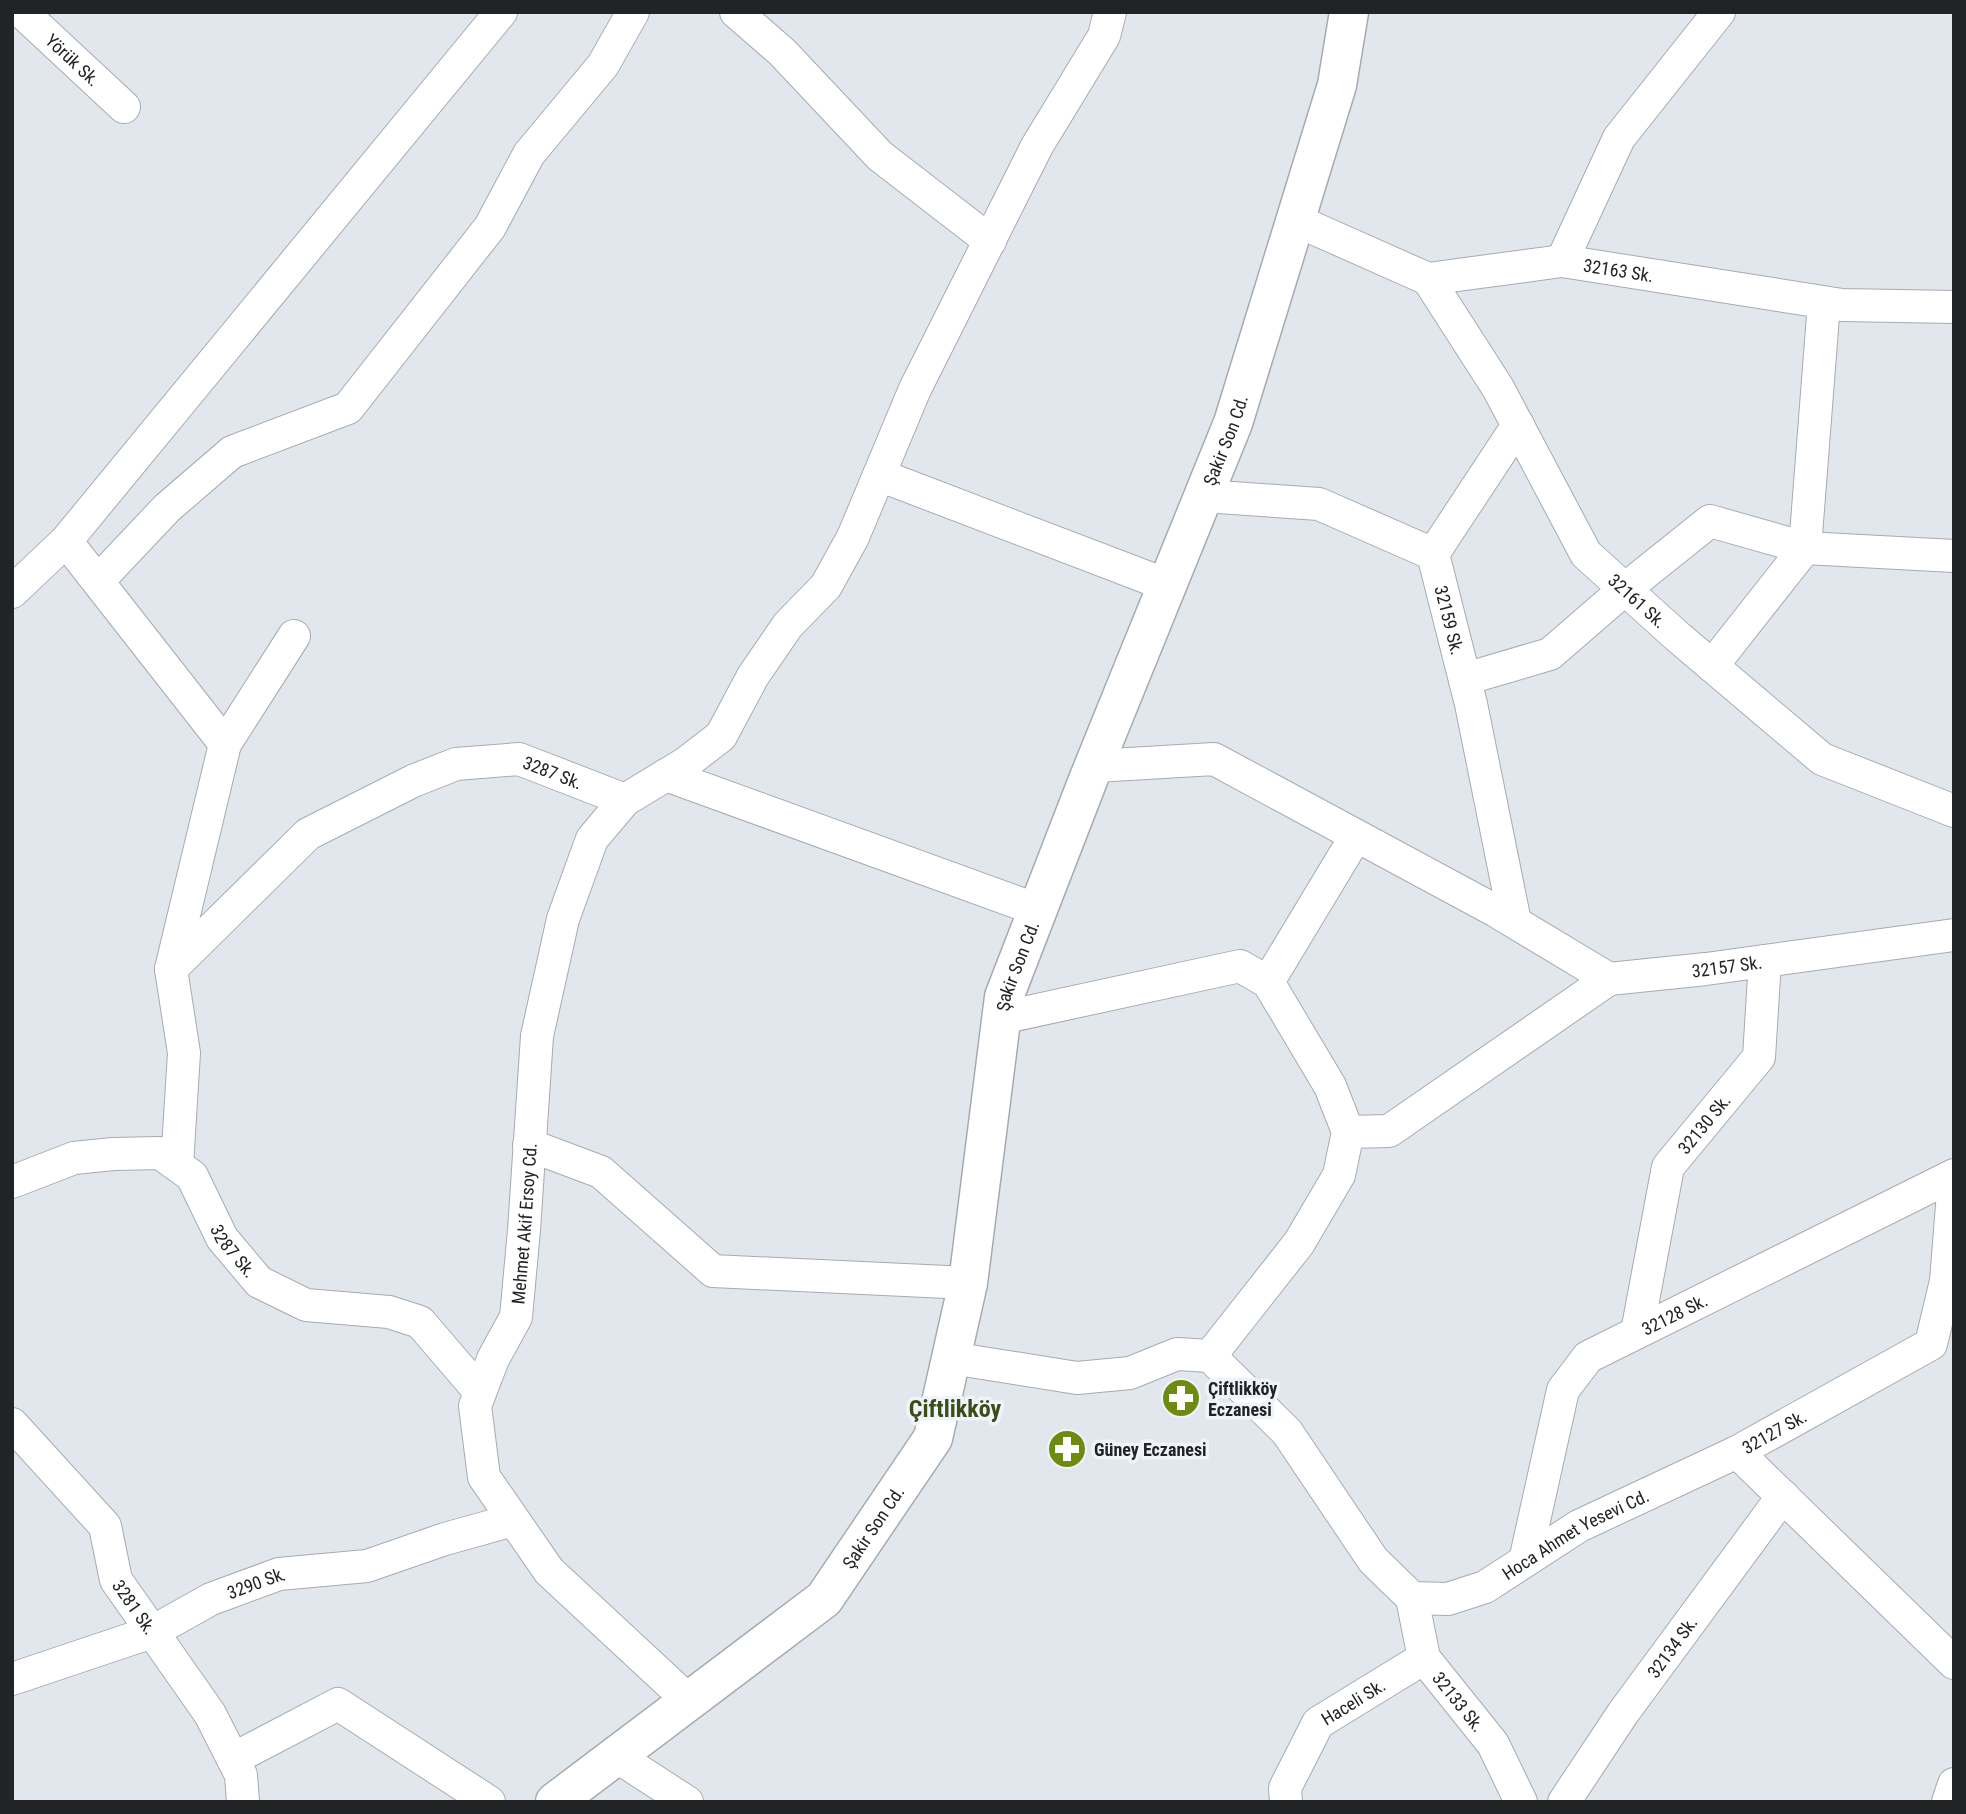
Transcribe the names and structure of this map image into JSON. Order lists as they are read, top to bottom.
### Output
{
  "streets": {
    "street": [
      "Yörük Sk.",
      "32163 Sk.",
      "Şakir Son Cd.",
      "32161 Sk.",
      "32159 Sk.",
      "3287 Sk.",
      "32157 Sk.",
      "32130 Sk.",
      "Mehmet Akif Ersoy Cd.",
      "32128 Sk.",
      "32127 Sk.",
      "Hoca Ahmet Yesevi Cd.",
      "3290 Sk.",
      "3281 Sk.",
      "32134 Sk.",
      "32133 Sk.",
      "Haceli Sk."
    ]
  },
  "crossings": [
    ["32163 Sk.", "32161 Sk."],
    ["Şakir Son Cd.", "Mehmet Akif Ersoy Cd."],
    ["3287 Sk.", "Mehmet Akif Ersoy Cd."],
    ["32157 Sk.", "32130 Sk."],
    ["32130 Sk.", "32128 Sk."],
    ["Mehmet Akif Ersoy Cd.", "3290 Sk."],
    ["32128 Sk.", "32127 Sk."],
    ["32128 Sk.", "Hoca Ahmet Yesevi Cd."],
    ["32127 Sk.", "Hoca Ahmet Yesevi Cd."],
    ["32127 Sk.", "32134 Sk."],
    ["Hoca Ahmet Yesevi Cd.", "32133 Sk."],
    ["3290 Sk.", "3281 Sk."],
    ["32133 Sk.", "Haceli Sk."]
  ],
  "districts": ["Çiftlikköy"],
  "places": {
    "pharmacy": ["Çiftlikköy Eczanesi", "Güney Eczanesi"]
  }
}
